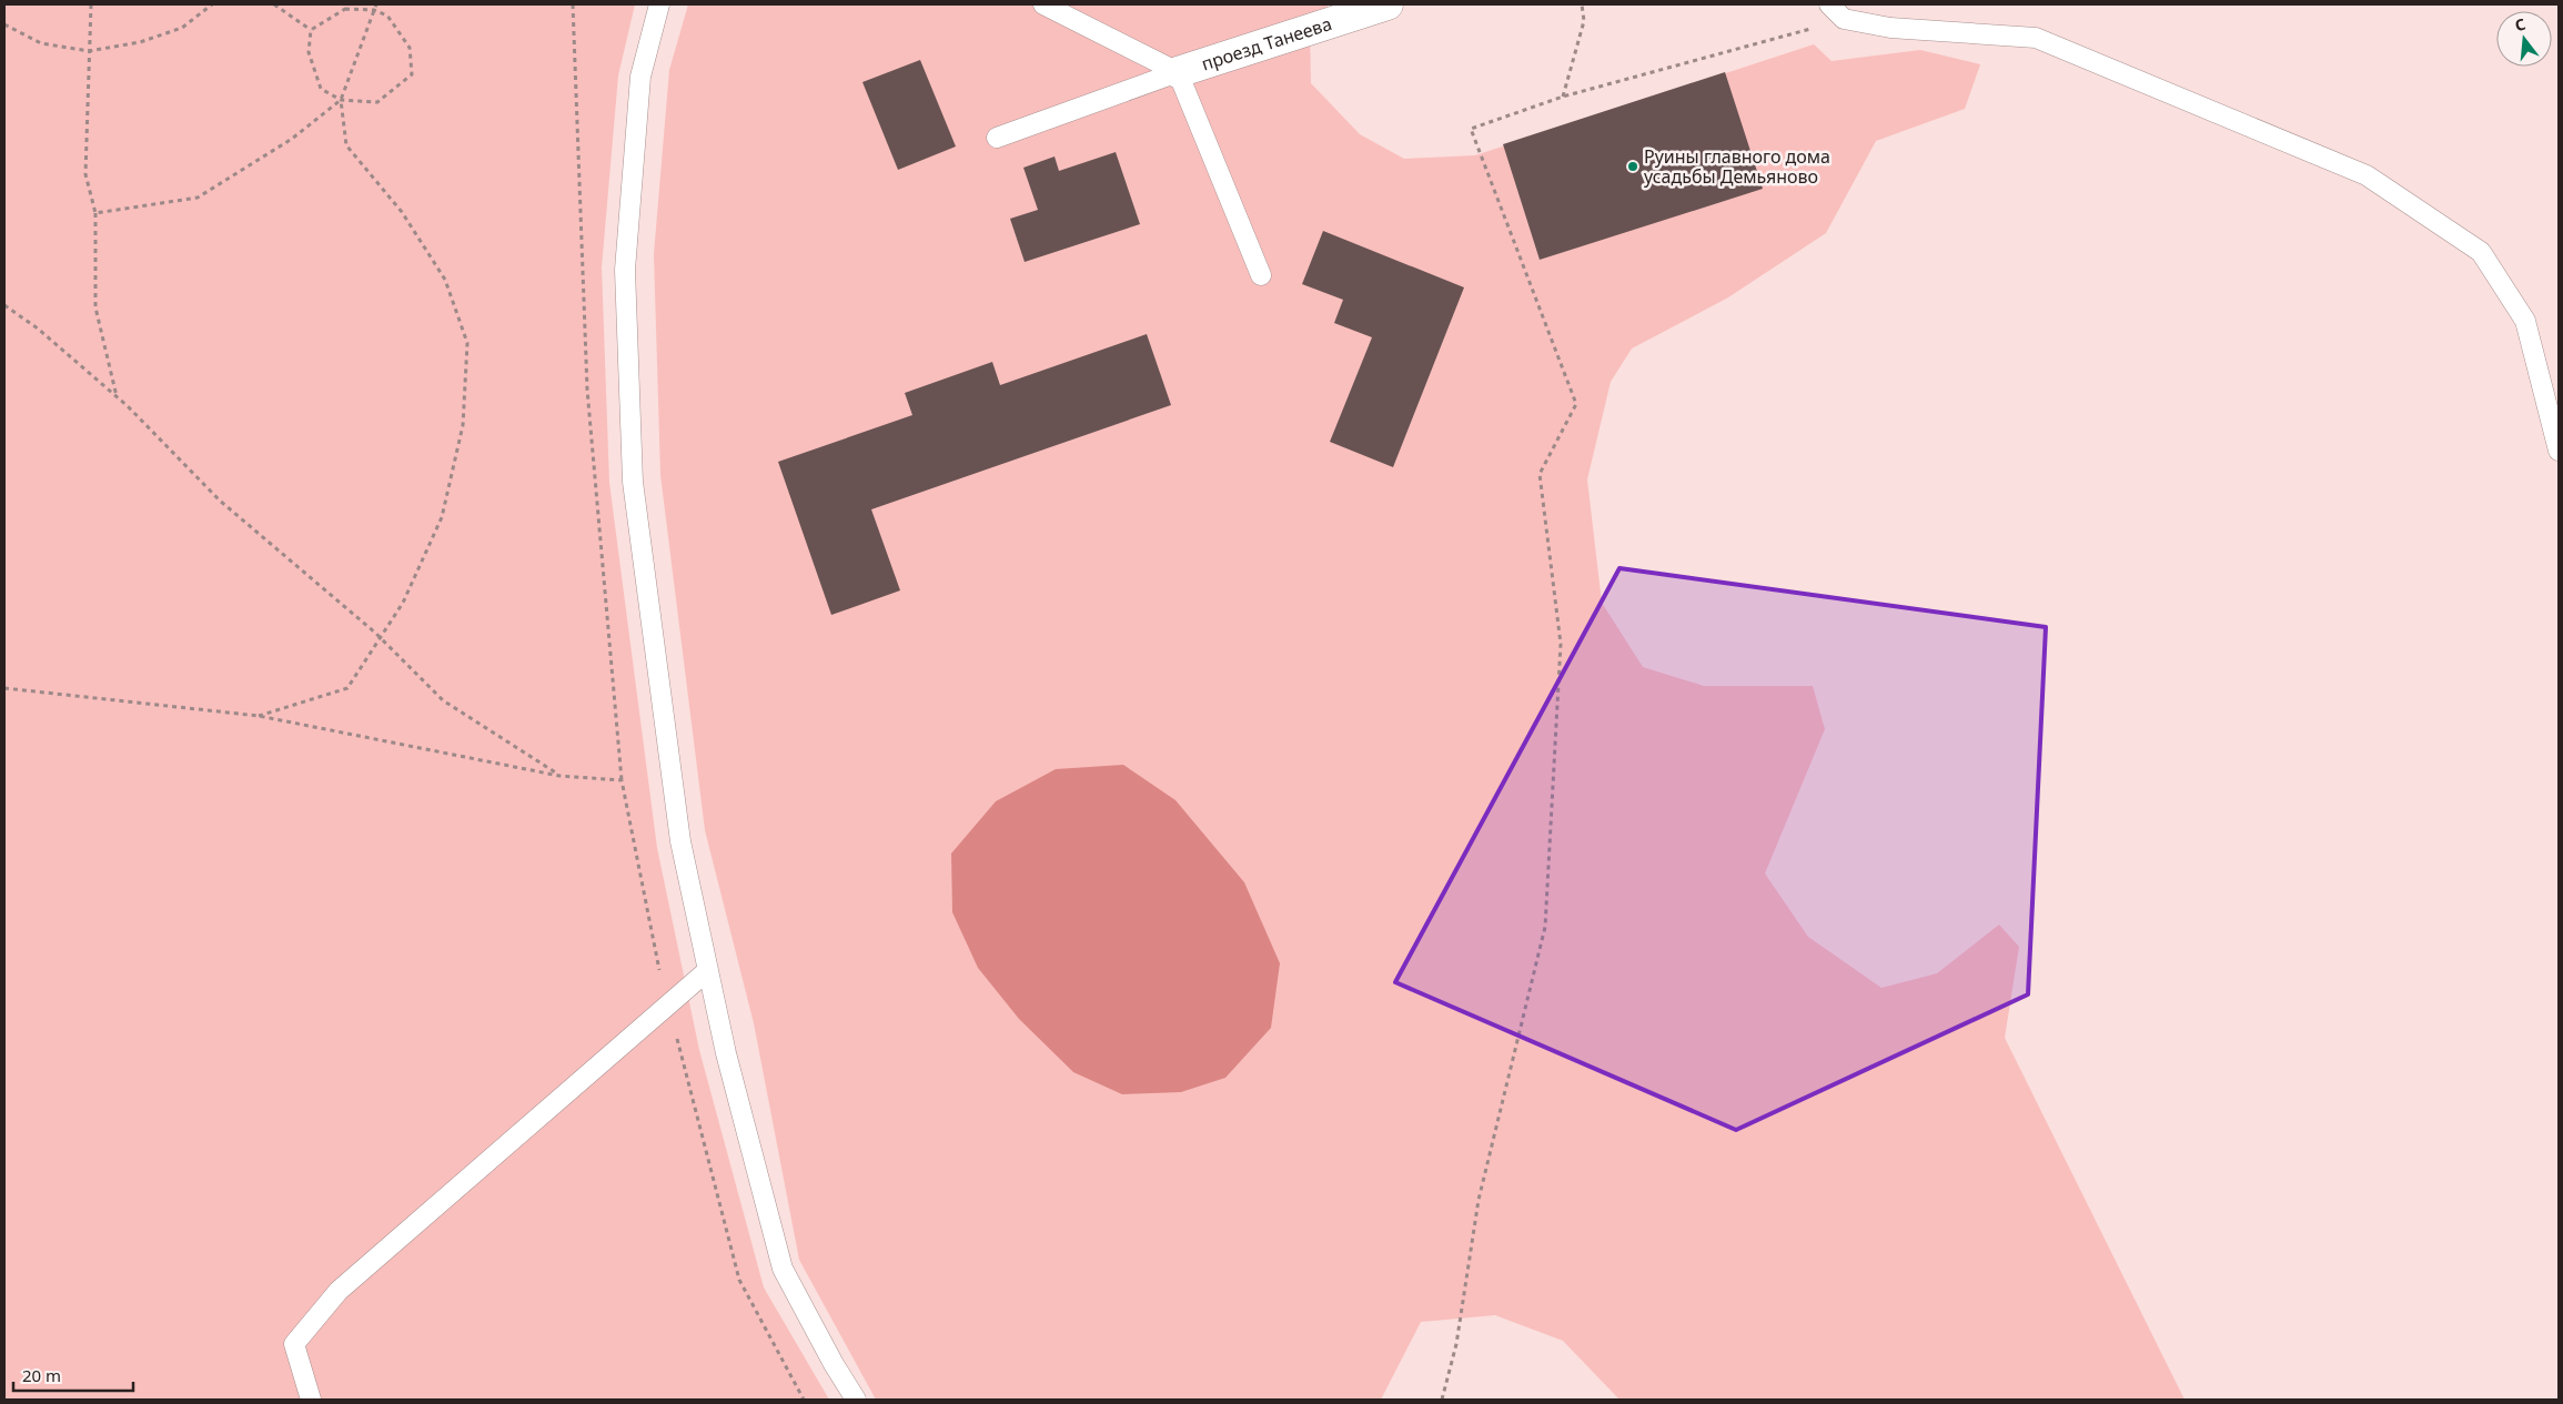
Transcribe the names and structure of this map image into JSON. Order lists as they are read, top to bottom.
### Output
{
  "streets": {
    "street": ["проезд Танеева"]
  },
  "places": ["Руины главного дома усадьбы Демьяново"],
  "scale_bar": "20 m",
  "north": "top"
}
